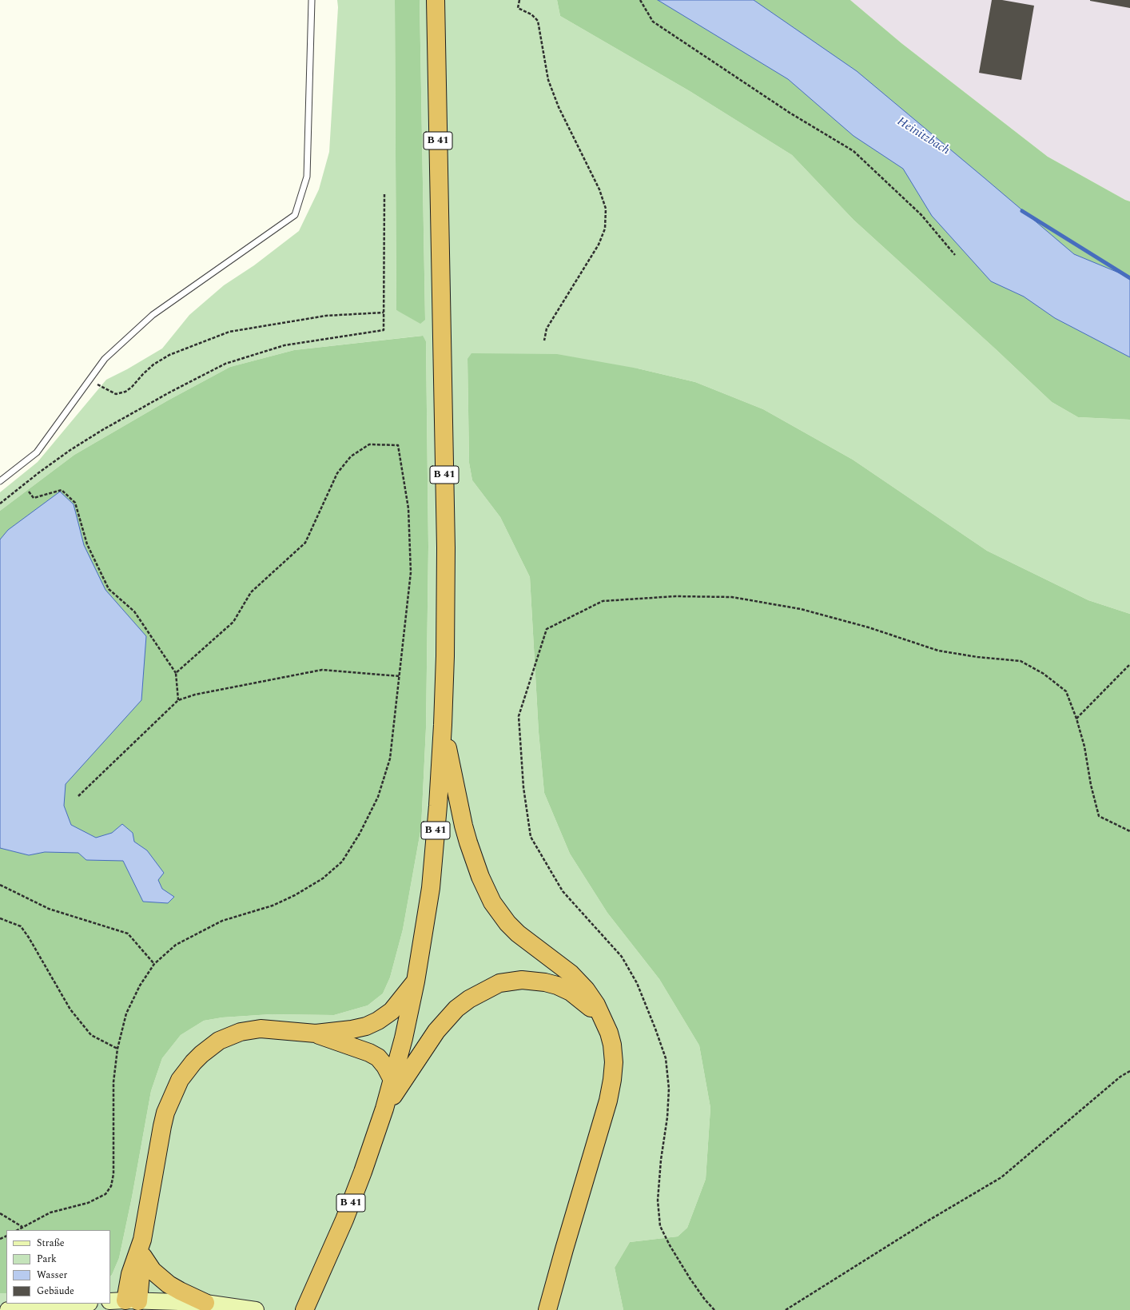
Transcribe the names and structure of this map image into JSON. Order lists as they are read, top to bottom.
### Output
{
  "streets": {
    "highway": ["B 41"]
  },
  "water": ["Heinitzbach"],
  "legend": [
    "Straße",
    "Park",
    "Wasser",
    "Gebäude"
  ]
}
